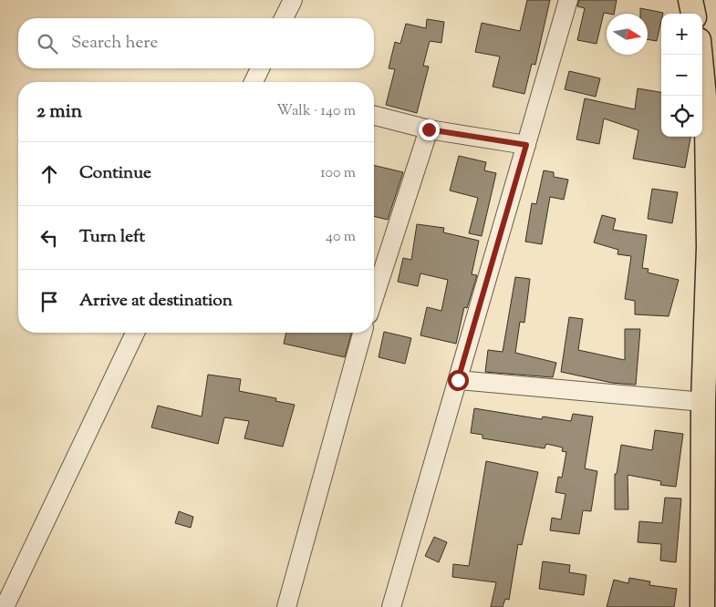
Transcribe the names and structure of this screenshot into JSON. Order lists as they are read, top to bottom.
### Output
{
  "north": "right",
  "page": {
    "map_buttons": ["+", "−"],
    "search": "Search here",
    "heading": ["2 min", "Walk · 140 m"],
    "list": [
      ["Continue", "100 m"],
      ["Turn left", "40 m"],
      "Arrive at destination"
    ]
  }
}
